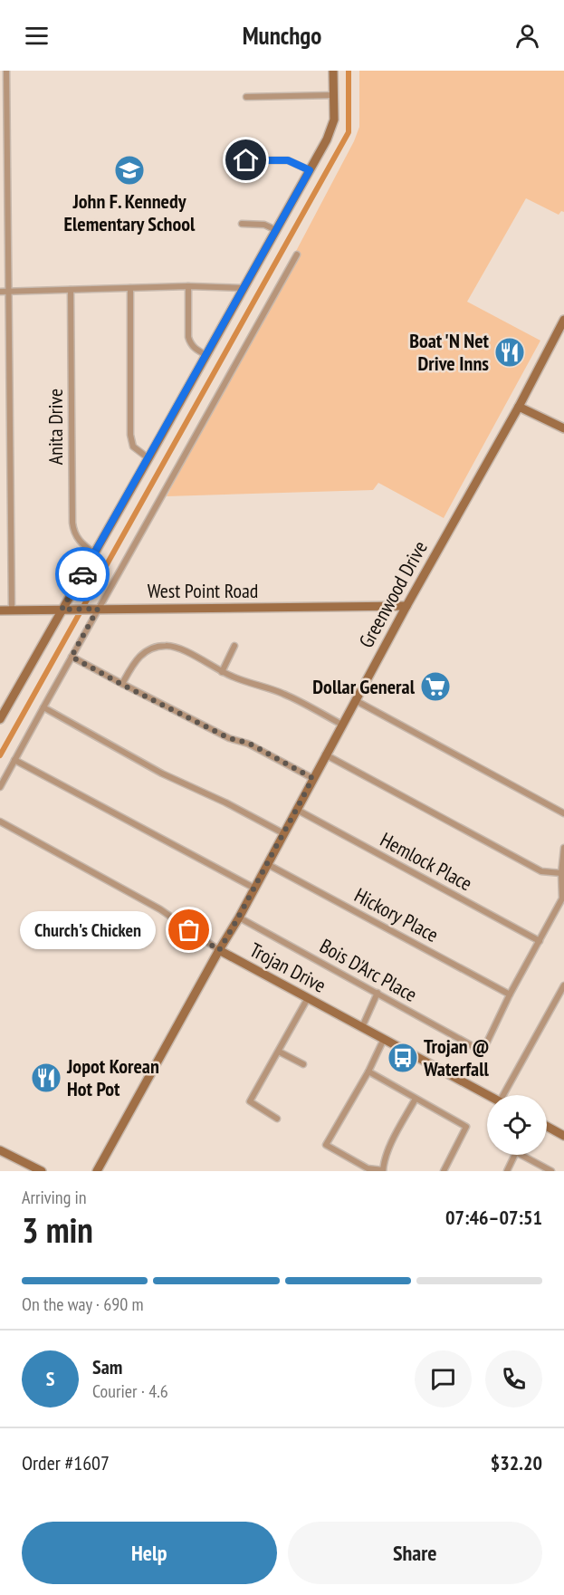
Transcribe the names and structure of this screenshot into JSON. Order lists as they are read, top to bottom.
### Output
{
  "streets": {
    "street": [
      "Anita Drive",
      "West Point Road",
      "Greenwood Drive",
      "Hemlock Place",
      "Hickory Place",
      "Trojan Drive",
      "Bois D'Arc Place"
    ]
  },
  "crossings": [
    ["West Point Road", "Greenwood Drive"],
    ["Greenwood Drive", "Hemlock Place"],
    ["Greenwood Drive", "Hickory Place"],
    ["Greenwood Drive", "Trojan Drive"],
    ["Greenwood Drive", "Bois D'Arc Place"],
    ["Hickory Place", "Bois D'Arc Place"]
  ],
  "places": {
    "school or university": ["John F. Kennedy Elementary School"],
    "restaurant": ["Boat 'N Net Drive Inns", "Jopot Korean Hot Pot"],
    "supermarket": ["Dollar General"],
    "other": ["Church's Chicken"],
    "bus stop": ["Trojan @ Waterfall"]
  },
  "page": {
    "header": "Munchgo",
    "bubble": "Church's Chicken",
    "heading": ["3 min", "Arriving in", "07:46–07:51"],
    "panel": [
      "Sam",
      "Courier · 4.6",
      "Order #1607",
      "$32.20"
    ],
    "bar": "On the way · 690 m",
    "round": "S",
    "buttons": ["Help", "Share"]
  }
}
